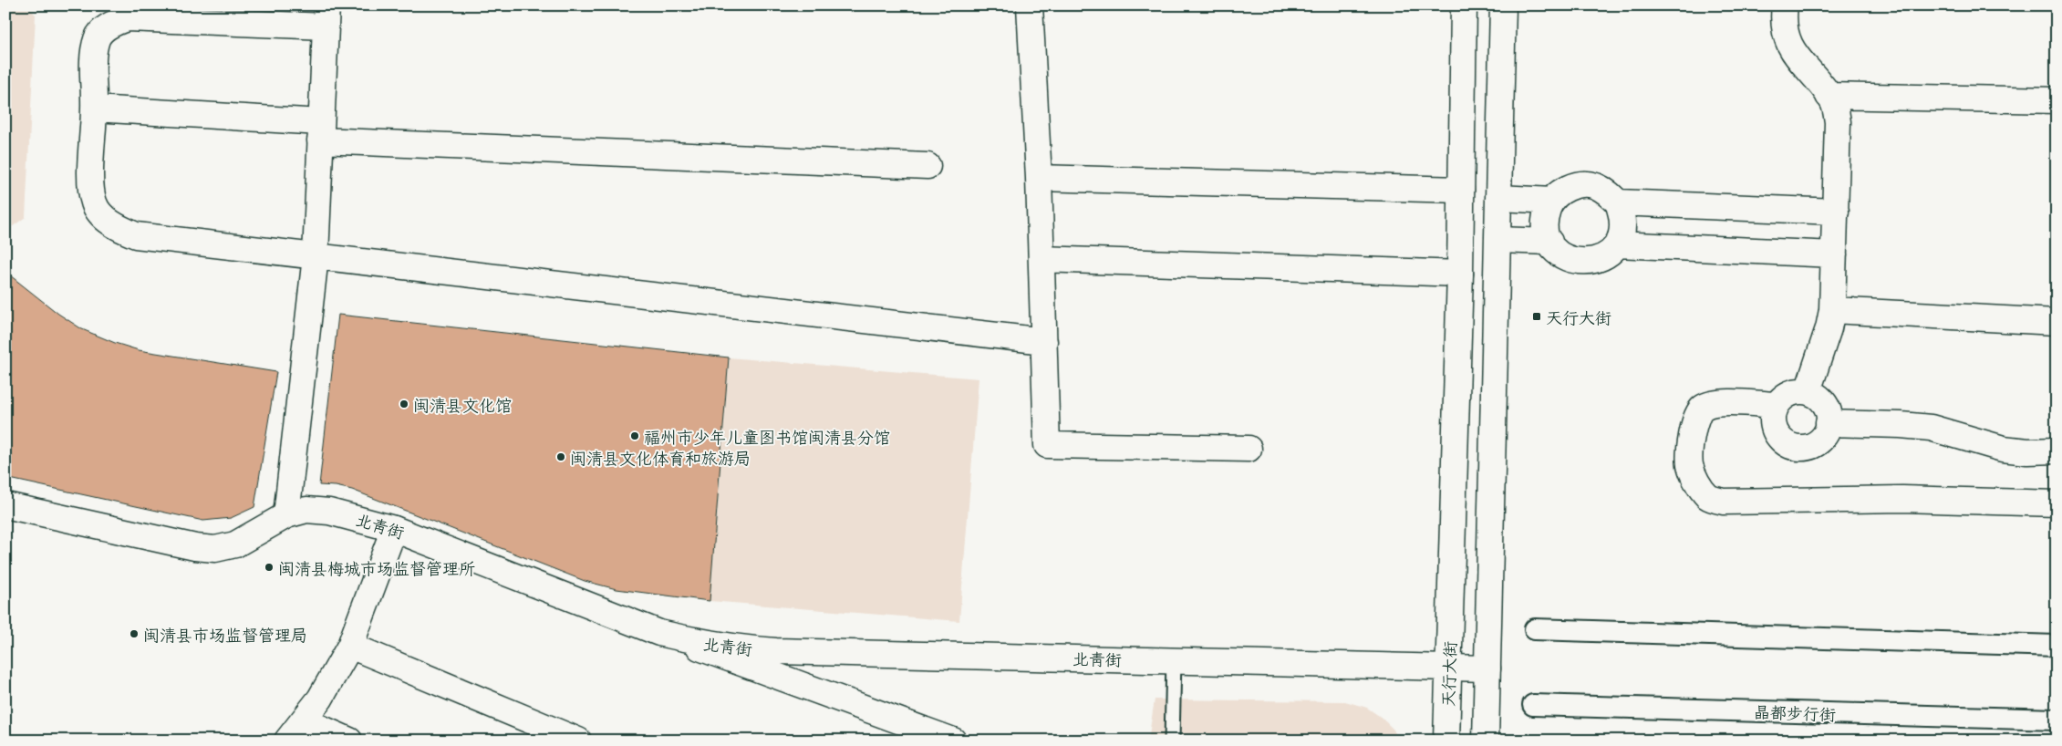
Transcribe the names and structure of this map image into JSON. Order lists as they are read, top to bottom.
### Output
{
  "streets": {
    "street": ["北青街", "天行大街", "晶都步行街"]
  },
  "crossings": [
    ["北青街", "天行大街"]
  ],
  "places": {
    "transit": ["天行大街"],
    "other": [
      "闽清县文化馆",
      "福州市少年儿童图书馆闽清县分馆",
      "闽清县文化体育和旅游局",
      "闽清县梅城市场监督管理所",
      "闽清县市场监督管理局"
    ]
  }
}
